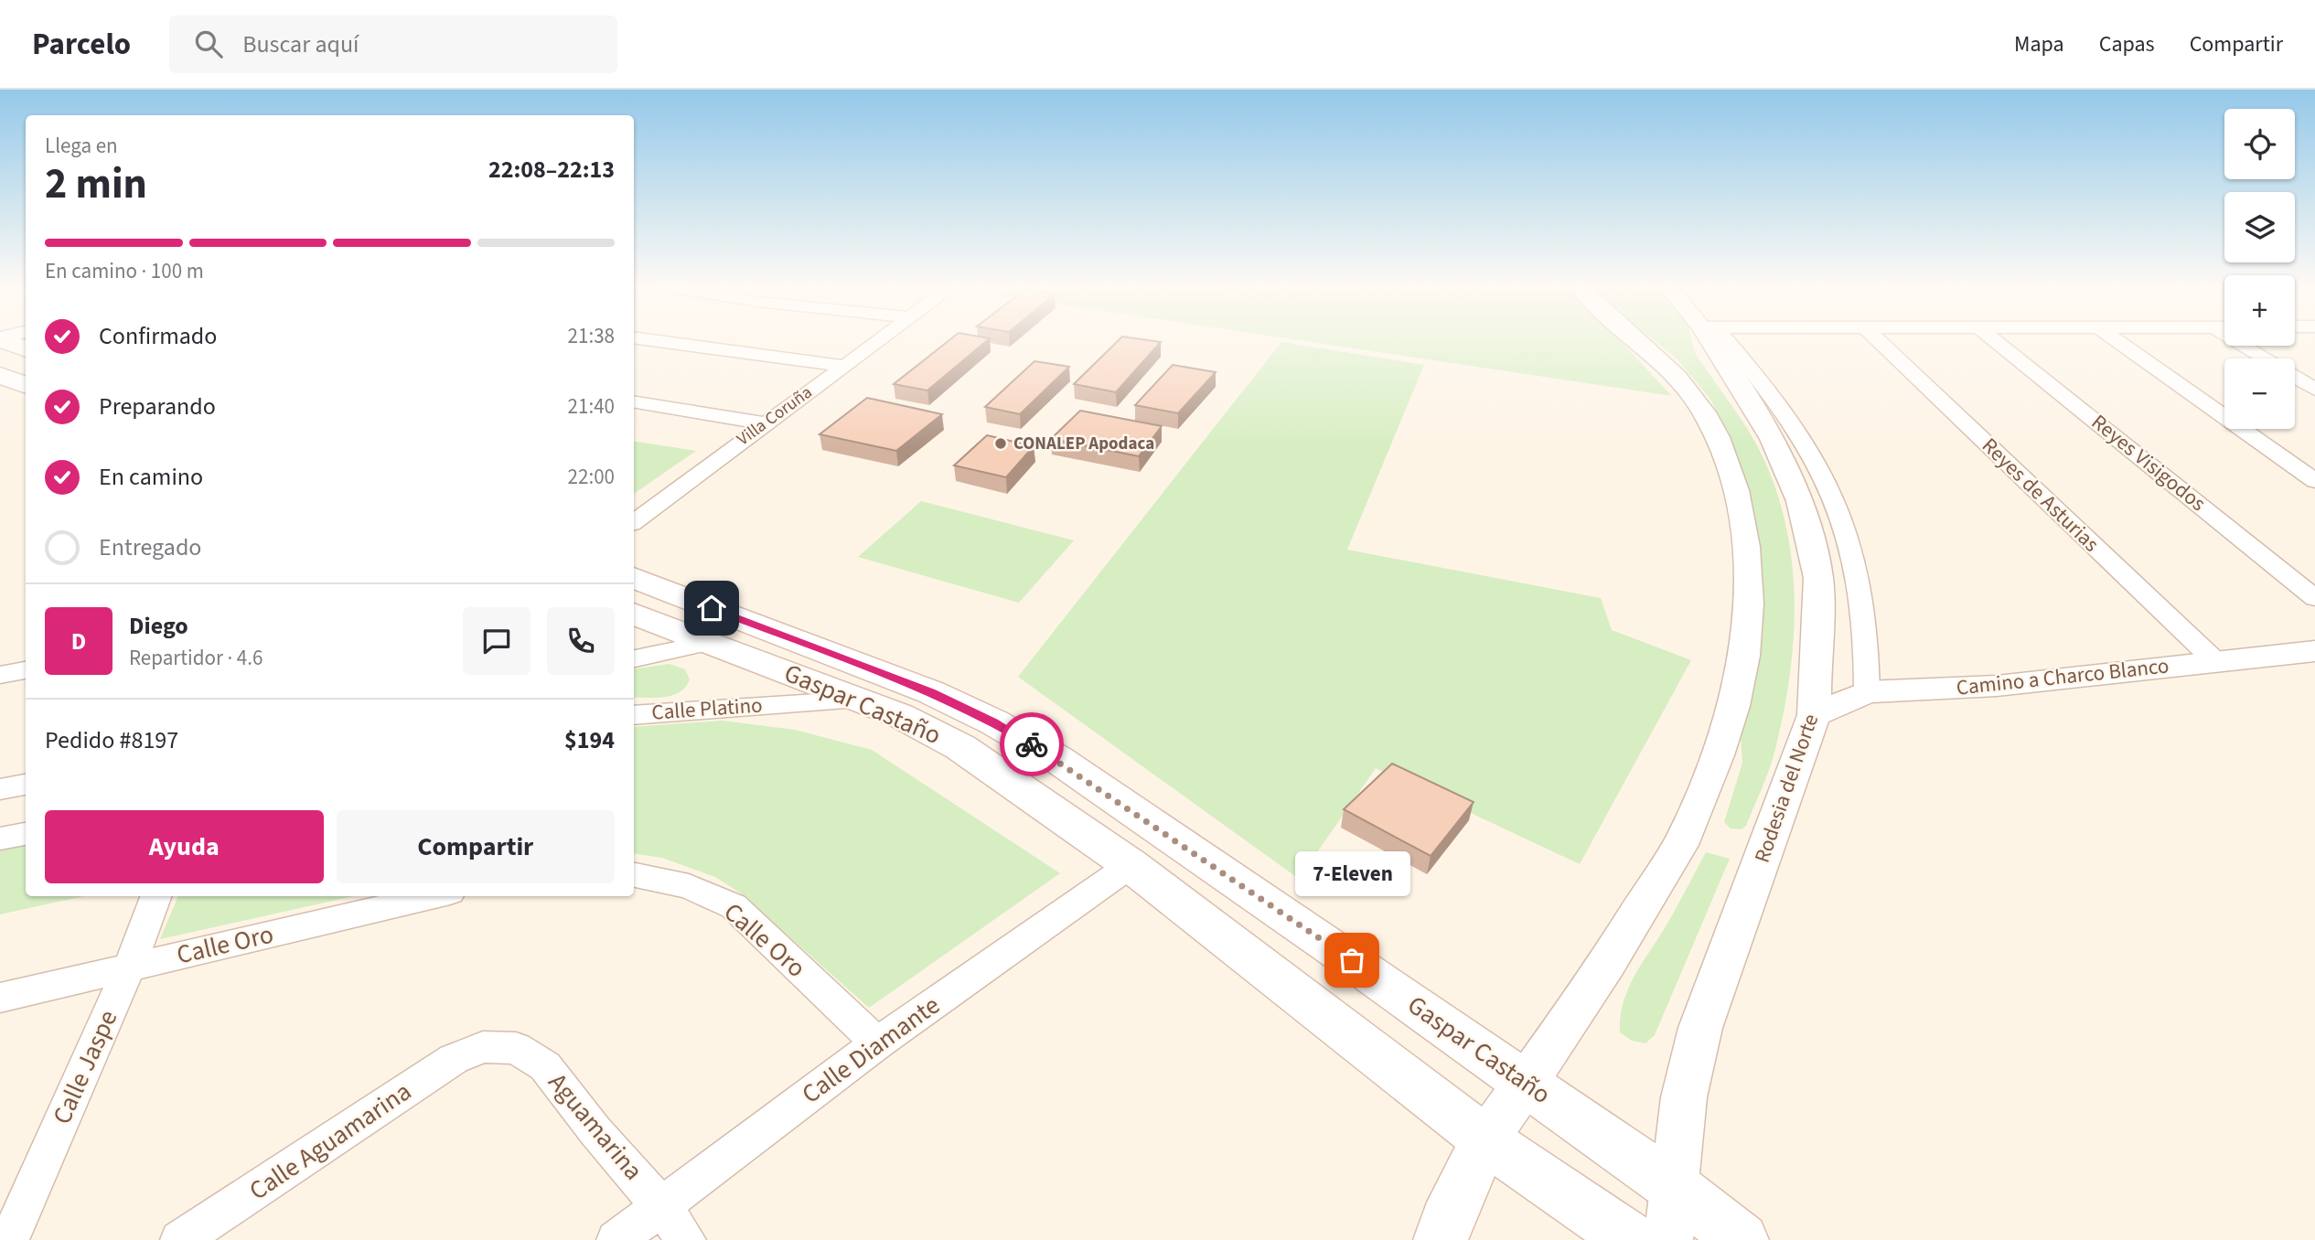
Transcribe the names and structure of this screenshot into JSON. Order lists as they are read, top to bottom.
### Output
{
  "streets": {
    "main road": ["Gaspar Castaño"],
    "street": [
      "Villa Coruña",
      "Reyes Visigodos",
      "Reyes de Asturias",
      "Camino a Charco Blanco",
      "Calle Platino",
      "Rodesia del Norte",
      "Calle Oro",
      "Calle Diamante",
      "Calle Jaspe",
      "Aguamarina",
      "Calle Aguamarina"
    ]
  },
  "crossings": [
    ["Reyes de Asturias", "Camino a Charco Blanco"],
    ["Camino a Charco Blanco", "Rodesia del Norte"],
    ["Gaspar Castaño", "Calle Platino"],
    ["Gaspar Castaño", "Rodesia del Norte"],
    ["Gaspar Castaño", "Calle Diamante"],
    ["Calle Oro", "Calle Diamante"],
    ["Calle Oro", "Calle Jaspe"],
    ["Calle Diamante", "Aguamarina"],
    ["Aguamarina", "Calle Aguamarina"]
  ],
  "places": ["CONALEP Apodaca", "7-Eleven"],
  "page": {
    "header": "Parcelo",
    "search": "Buscar aquí",
    "nav": ["Mapa", "Capas", "Compartir"],
    "map_buttons": ["+", "−"],
    "heading": ["2 min", "Llega en", "22:08–22:13"],
    "panel": [
      "Diego",
      "Repartidor · 4.6",
      "Pedido #8197",
      "$194"
    ],
    "bar": "En camino · 100 m",
    "list": [
      ["Confirmado", "21:38"],
      ["Preparando", "21:40"],
      ["En camino", "22:00"],
      "Entregado"
    ],
    "round": "D",
    "buttons": ["Ayuda", "Compartir"],
    "bubble": "7-Eleven"
  }
}
